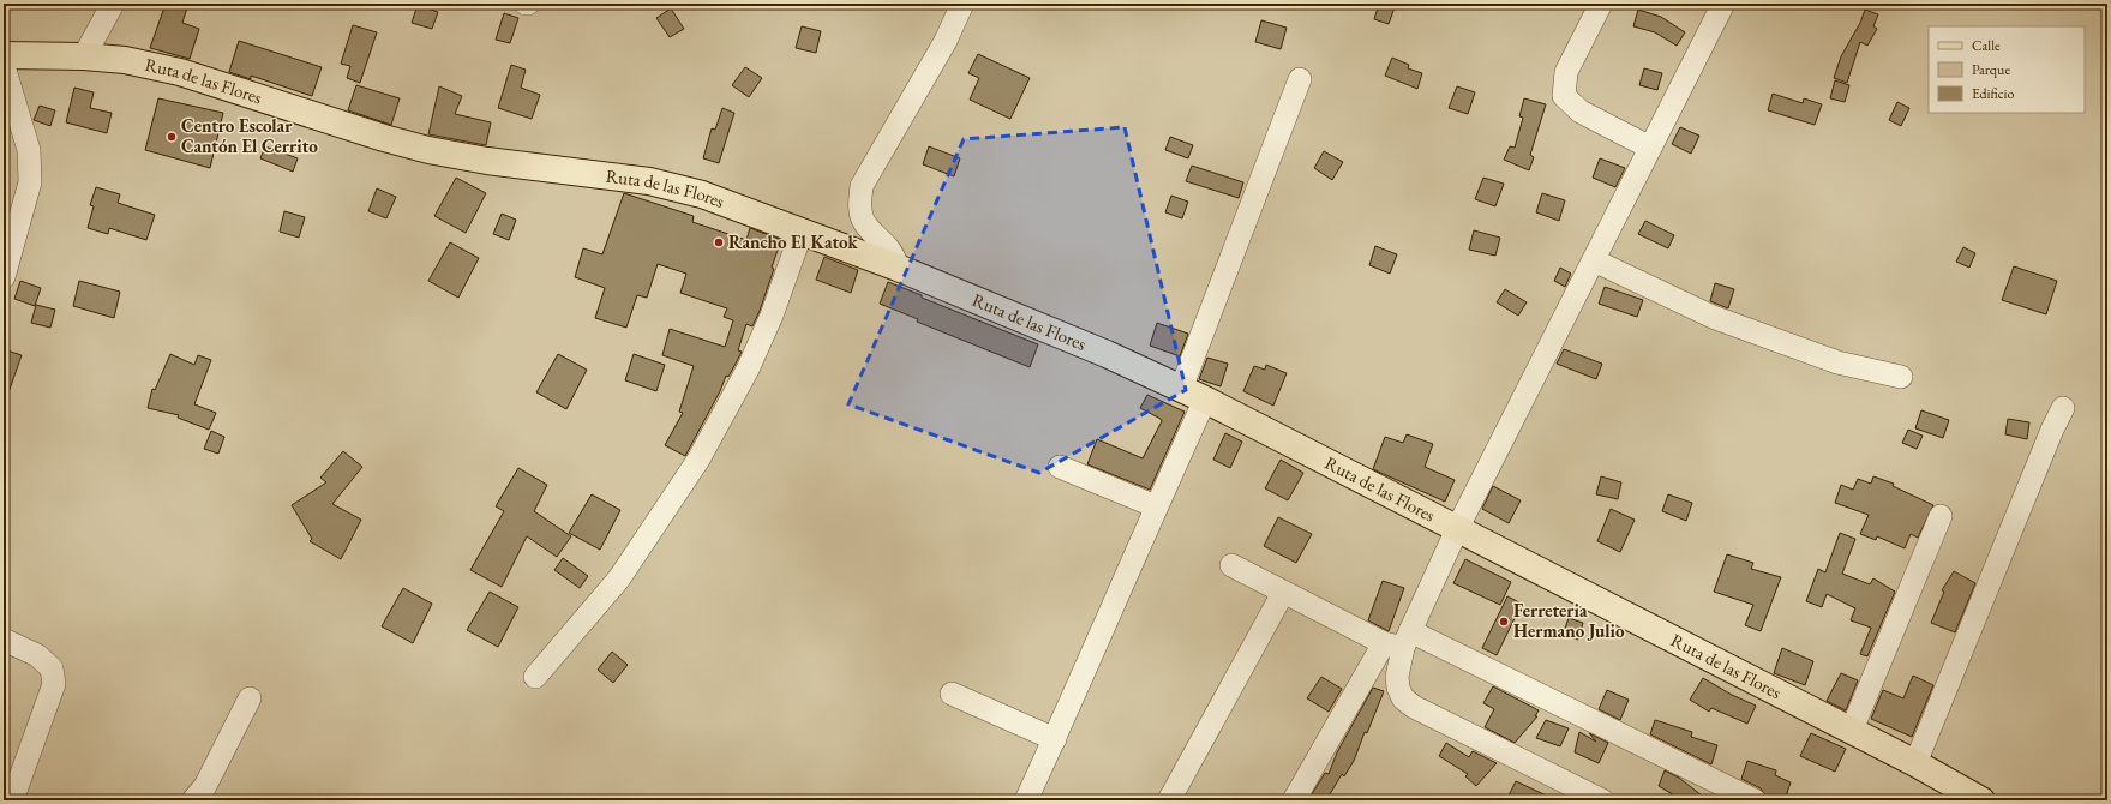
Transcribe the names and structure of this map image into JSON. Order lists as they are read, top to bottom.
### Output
{
  "streets": {
    "main road": ["Ruta de las Flores"]
  },
  "places": ["Centro Escolar Cantón El Cerrito", "Rancho El Katok", "Ferreteria Hermano Julio"],
  "legend": ["Calle", "Parque", "Edificio"]
}
